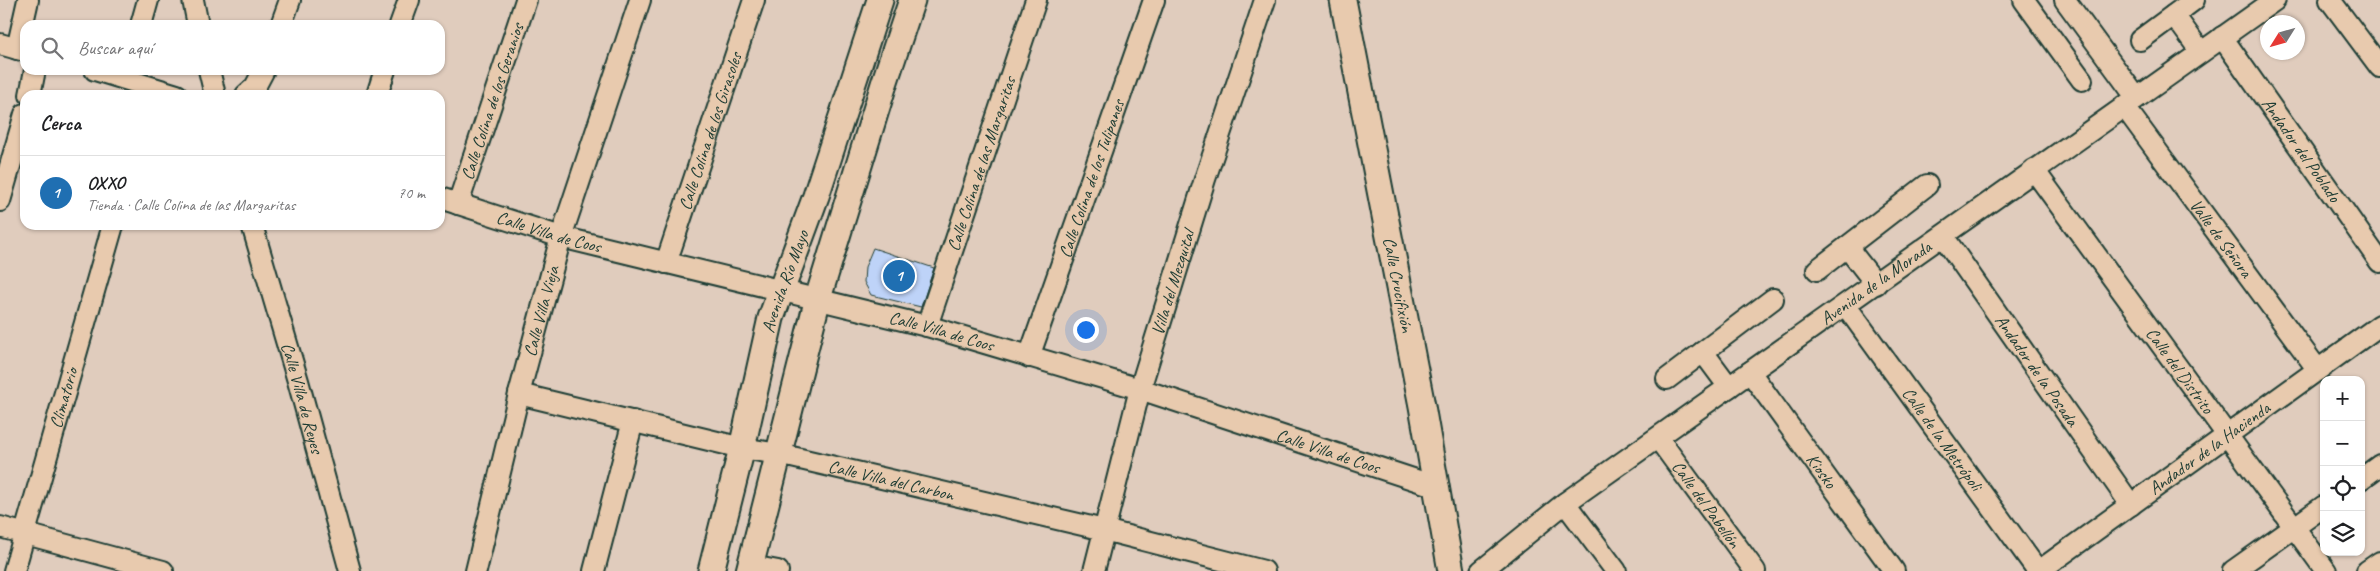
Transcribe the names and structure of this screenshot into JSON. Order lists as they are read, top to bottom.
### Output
{
  "streets": {
    "street": [
      "Calle Colina de los Geranios",
      "Calle Colina de los Girasoles",
      "Andador del Poblado",
      "Calle Colina de las Margaritas",
      "Calle Colina de los Tulipanes",
      "Calle Villa de Coos",
      "Valle de Señora",
      "Avenida Río Mayo",
      "Avenida de la Morada",
      "Villa del Mezquital",
      "Calle Crucifixión",
      "Calle Villa Vieja",
      "Andador de la Posada",
      "Calle del Distrito",
      "Climatorio",
      "Calle Villa de Reyes",
      "Calle de la Metrópoli",
      "Andador de la Hacienda",
      "Kiosko",
      "Calle Villa del Carbon",
      "Calle del Pabellón"
    ]
  },
  "crossings": [
    ["Calle Colina de los Geranios", "Calle Villa de Coos"],
    ["Calle Colina de los Girasoles", "Calle Villa de Coos"],
    ["Andador del Poblado", "Avenida de la Morada"],
    ["Calle Colina de las Margaritas", "Calle Villa de Coos"],
    ["Calle Colina de los Tulipanes", "Calle Villa de Coos"],
    ["Calle Villa de Coos", "Avenida Río Mayo"],
    ["Calle Villa de Coos", "Villa del Mezquital"],
    ["Calle Villa de Coos", "Calle Crucifixión"],
    ["Calle Villa de Coos", "Calle Villa Vieja"],
    ["Valle de Señora", "Avenida de la Morada"],
    ["Valle de Señora", "Andador de la Hacienda"],
    ["Avenida Río Mayo", "Calle Villa del Carbon"],
    ["Avenida de la Morada", "Andador de la Posada"],
    ["Avenida de la Morada", "Calle del Distrito"],
    ["Avenida de la Morada", "Calle de la Metrópoli"],
    ["Avenida de la Morada", "Kiosko"],
    ["Avenida de la Morada", "Calle del Pabellón"],
    ["Villa del Mezquital", "Calle Villa del Carbon"],
    ["Calle Villa Vieja", "Calle Villa del Carbon"],
    ["Andador de la Posada", "Andador de la Hacienda"],
    ["Calle del Distrito", "Andador de la Hacienda"],
    ["Calle de la Metrópoli", "Andador de la Hacienda"]
  ],
  "north": "bottom left",
  "page": {
    "search": "Buscar aquí",
    "heading": "Cerca",
    "list": [
      {
        "mark": "1",
        "name": "OXXO",
        "note": "Tienda · Calle Colina de las Margaritas",
        "value": "70 m"
      }
    ],
    "pins": "1",
    "map_buttons": ["+", "−"]
  }
}
